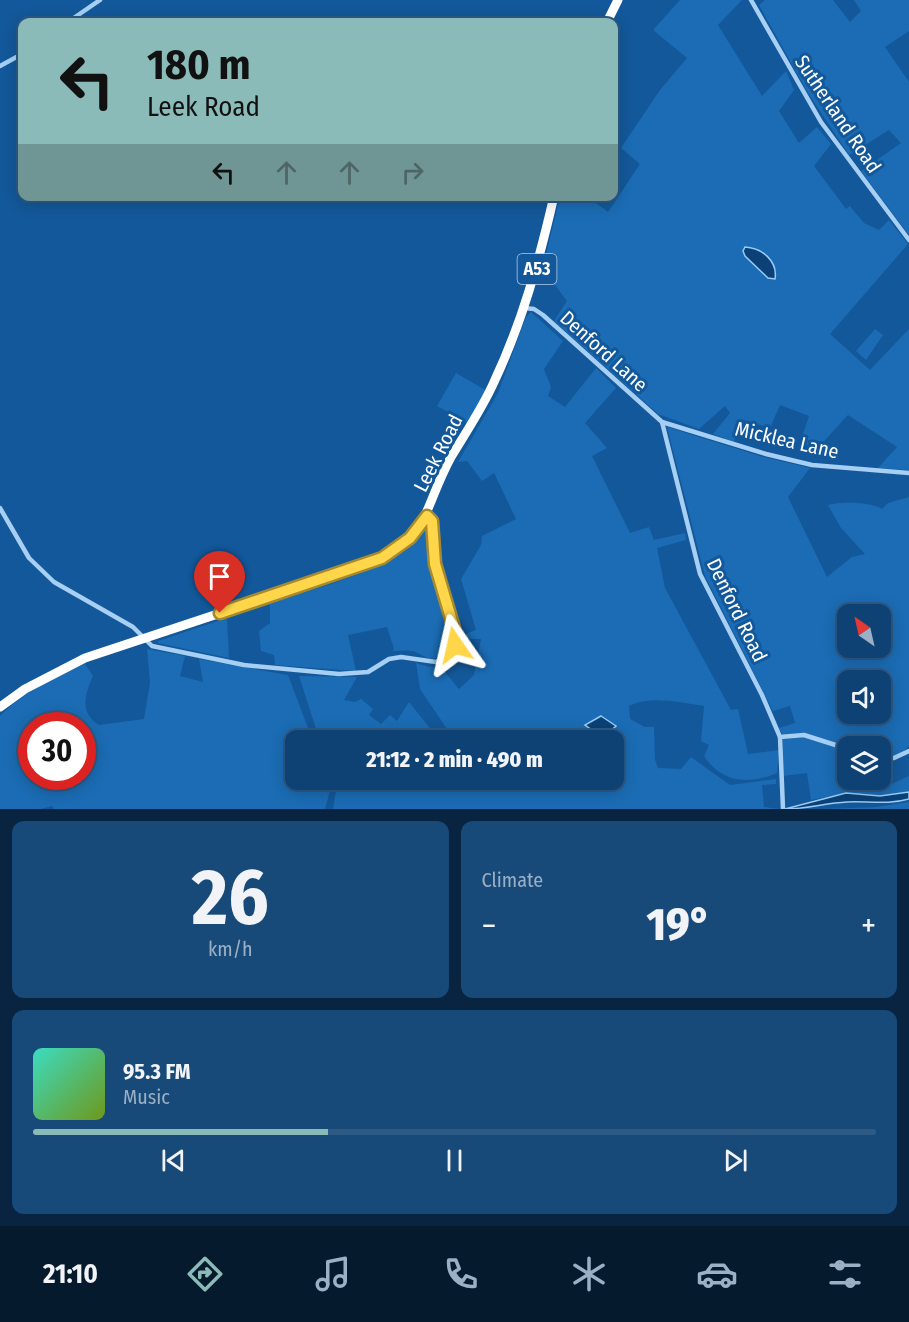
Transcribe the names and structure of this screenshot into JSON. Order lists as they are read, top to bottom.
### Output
{
  "streets": {
    "highway": ["A53", "Leek Road"],
    "street": [
      "Sutherland Road",
      "Denford Lane",
      "Micklea Lane",
      "Denford Road"
    ]
  },
  "crossings": [
    ["Denford Lane", "Micklea Lane"],
    ["Denford Lane", "Leek Road"],
    ["Denford Lane", "Denford Road"],
    ["Micklea Lane", "Denford Road"]
  ],
  "north": "top left",
  "page": {
    "turn": ["180 m", "Leek Road"],
    "limit": "30",
    "trip": "21:12 · 2 min · 490 m",
    "tile": [
      ["26", "km/h"],
      "Climate"
    ],
    "heat": ["−", "19°", "+"],
    "song": ["95.3 FM", "Music"],
    "tabs": "21:10"
  }
}
